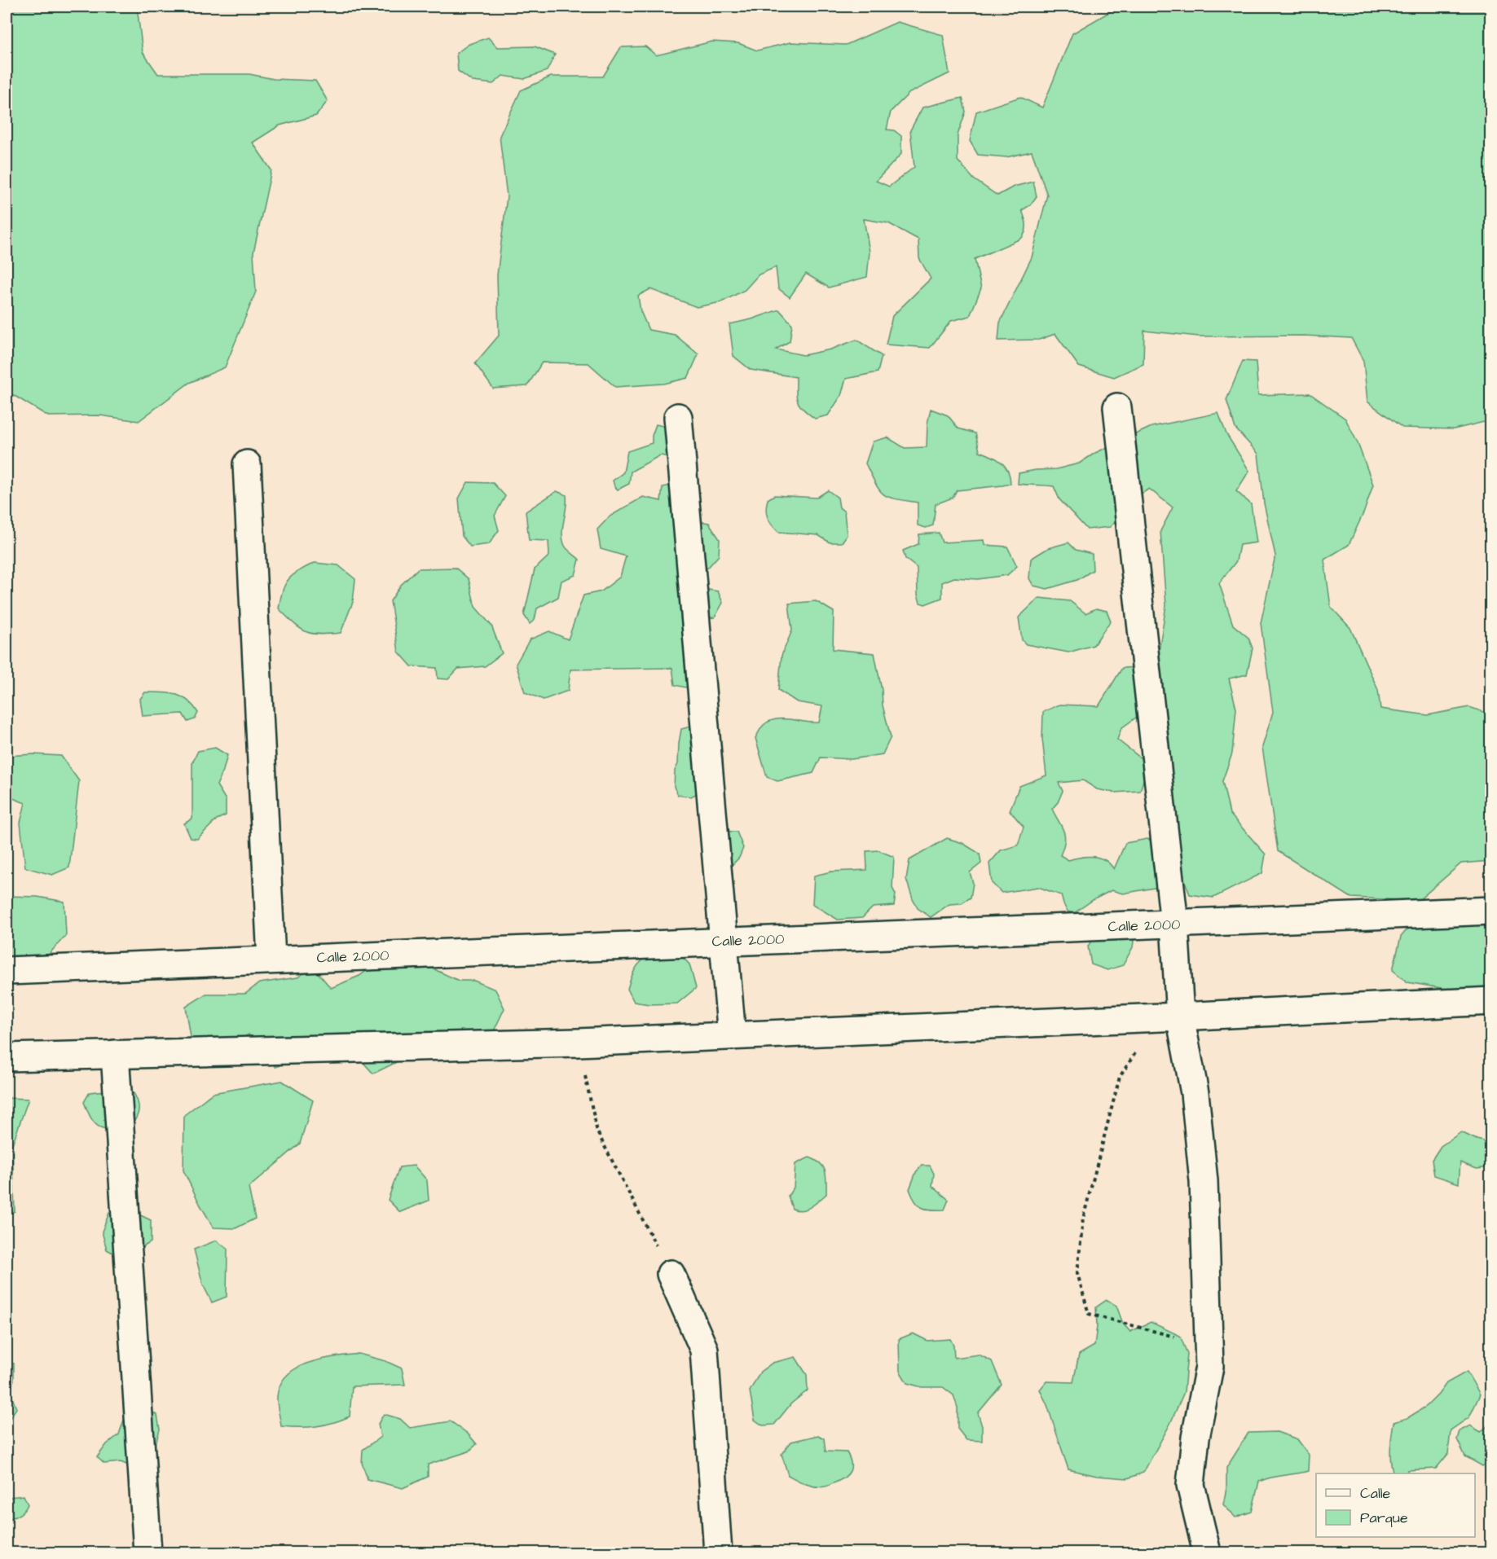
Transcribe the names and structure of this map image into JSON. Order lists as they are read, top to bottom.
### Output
{
  "streets": {
    "street": ["Calle 2000"]
  },
  "legend": ["Calle", "Parque"]
}
